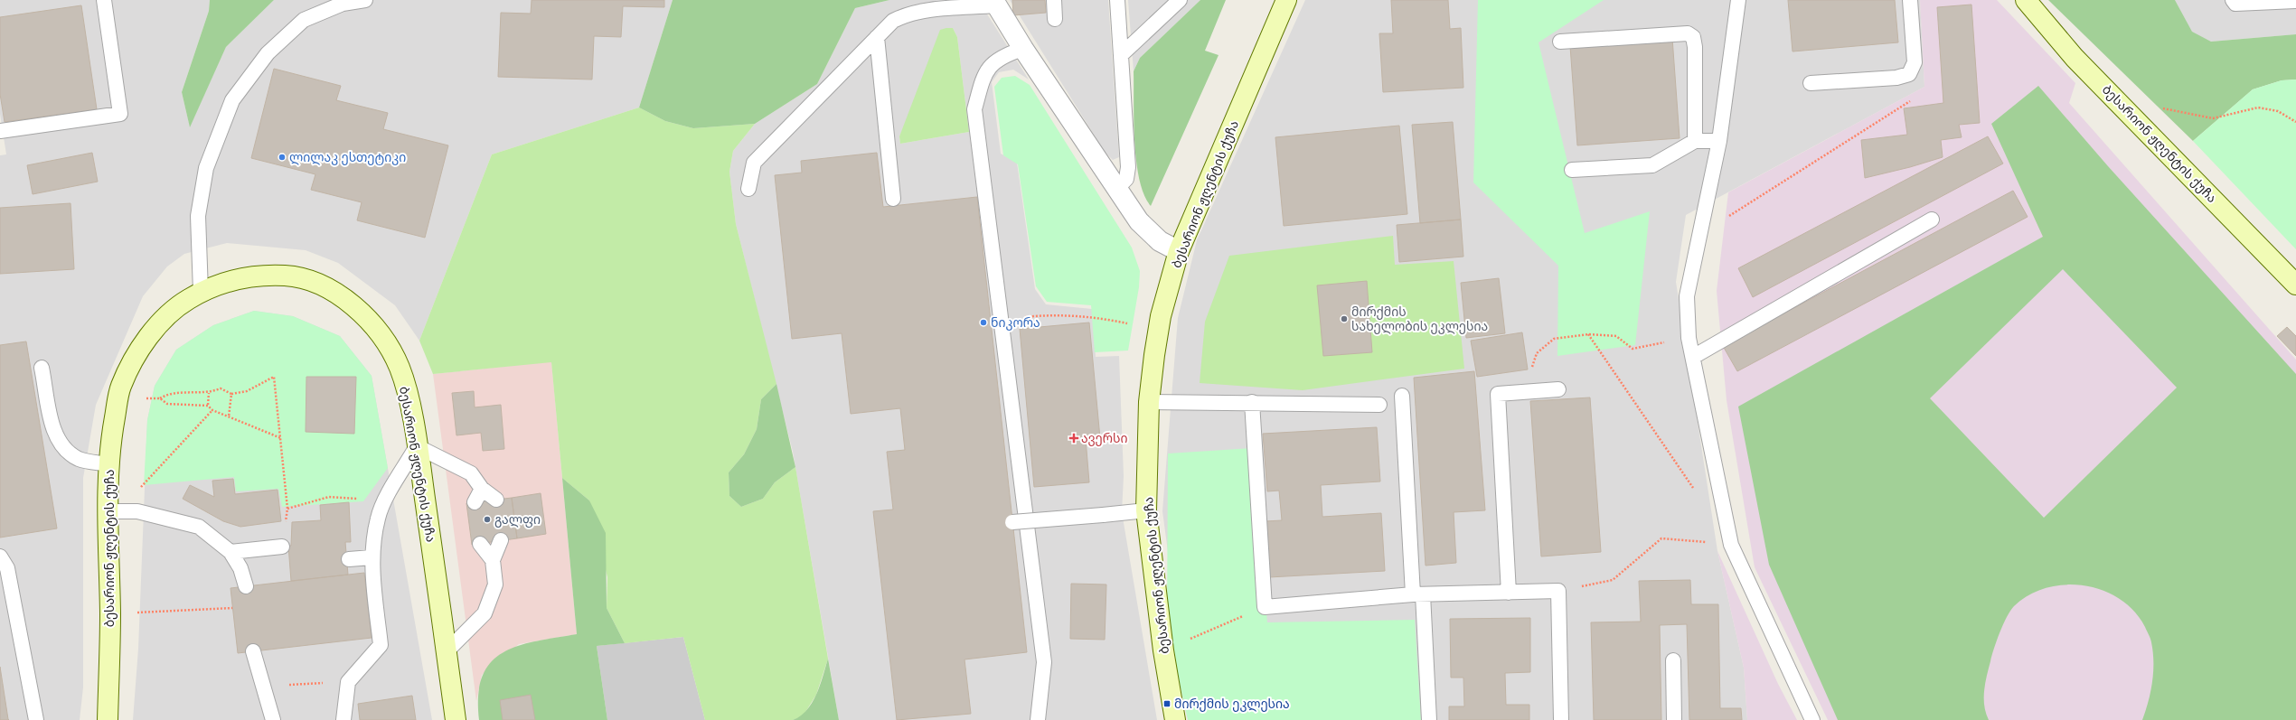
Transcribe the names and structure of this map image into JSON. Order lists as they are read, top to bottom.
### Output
{
  "streets": {
    "main road": ["ბესარიონ ჟღენტის ქუჩა"]
  },
  "places": {
    "other": [
      "ლილაკ ესთეტიკი",
      "მირქმის სახელობის ეკლესია",
      "ნიკორა",
      "გალფი"
    ],
    "health": ["ავერსი"],
    "transit": ["მირქმის ეკლესია"]
  }
}
